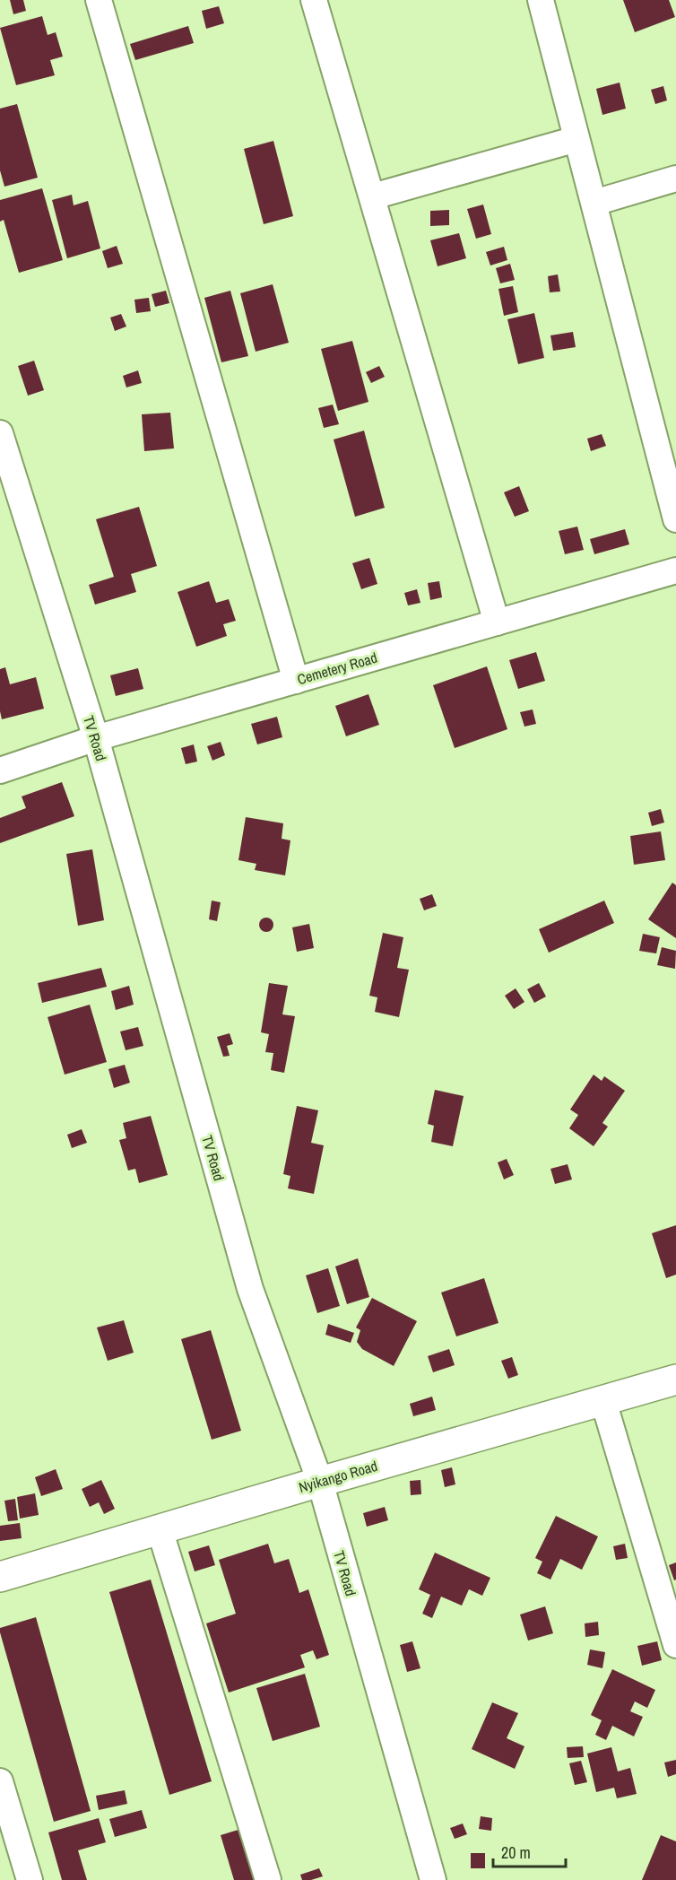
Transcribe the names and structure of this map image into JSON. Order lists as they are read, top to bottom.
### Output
{
  "streets": {
    "street": ["Cemetery Road", "TV Road", "Nyikango Road"]
  },
  "crossings": [
    ["Cemetery Road", "TV Road"],
    ["TV Road", "Nyikango Road"]
  ],
  "scale_bar": "20 m"
}
